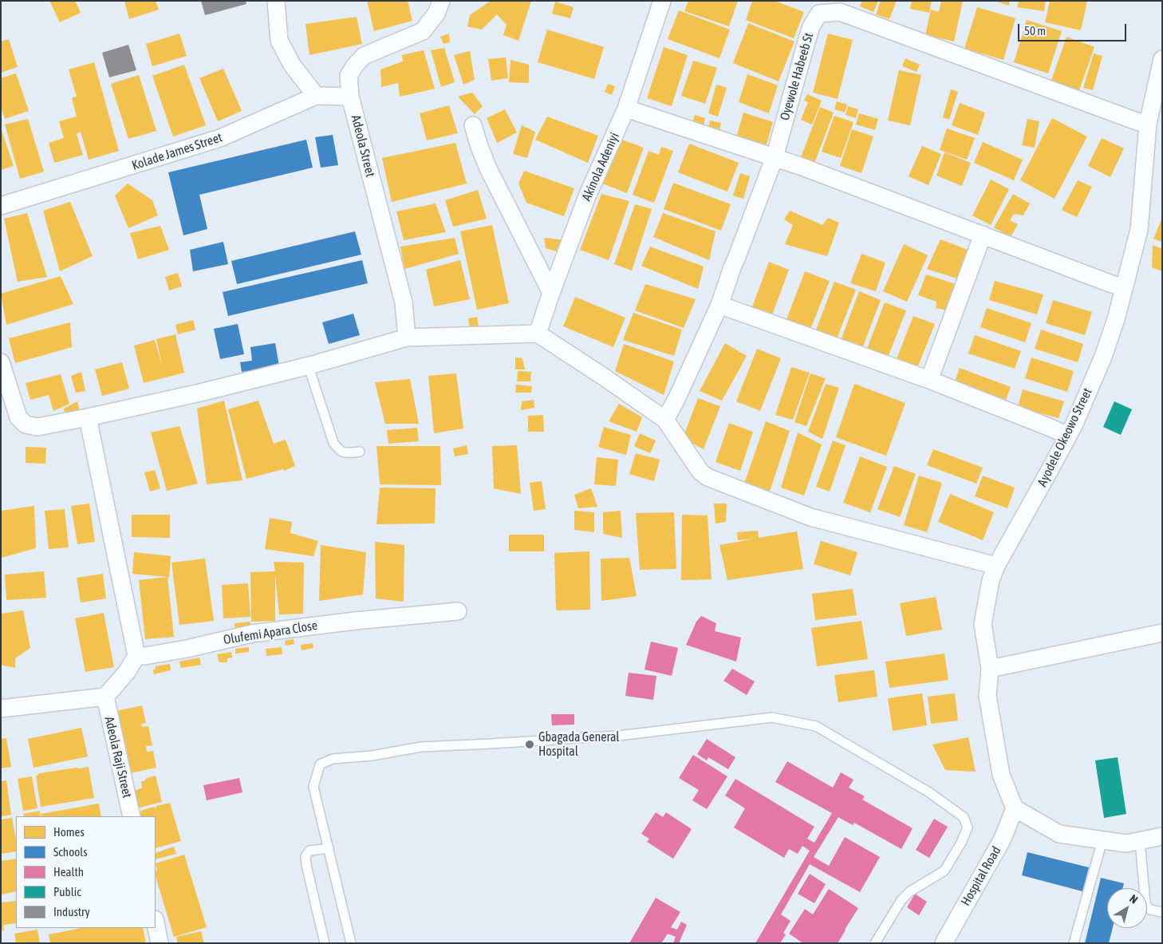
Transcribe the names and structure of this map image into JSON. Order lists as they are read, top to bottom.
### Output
{
  "streets": {
    "street": [
      "Oyewole Habeeb St",
      "Adeola Street",
      "Kolade James Street",
      "Akinola Adeniyi",
      "Ayodele Okeowo Street",
      "Olufemi Apara Close",
      "Adeola Raji Street",
      "Hospital Road"
    ]
  },
  "crossings": [
    ["Oyewole Habeeb St", "Ayodele Okeowo Street"],
    ["Adeola Street", "Kolade James Street"],
    ["Ayodele Okeowo Street", "Hospital Road"]
  ],
  "places": ["Gbagada General Hospital"],
  "legend": [
    "Homes",
    "Schools",
    "Health",
    "Public",
    "Industry"
  ],
  "scale_bar": "50 m",
  "north": "top right"
}
